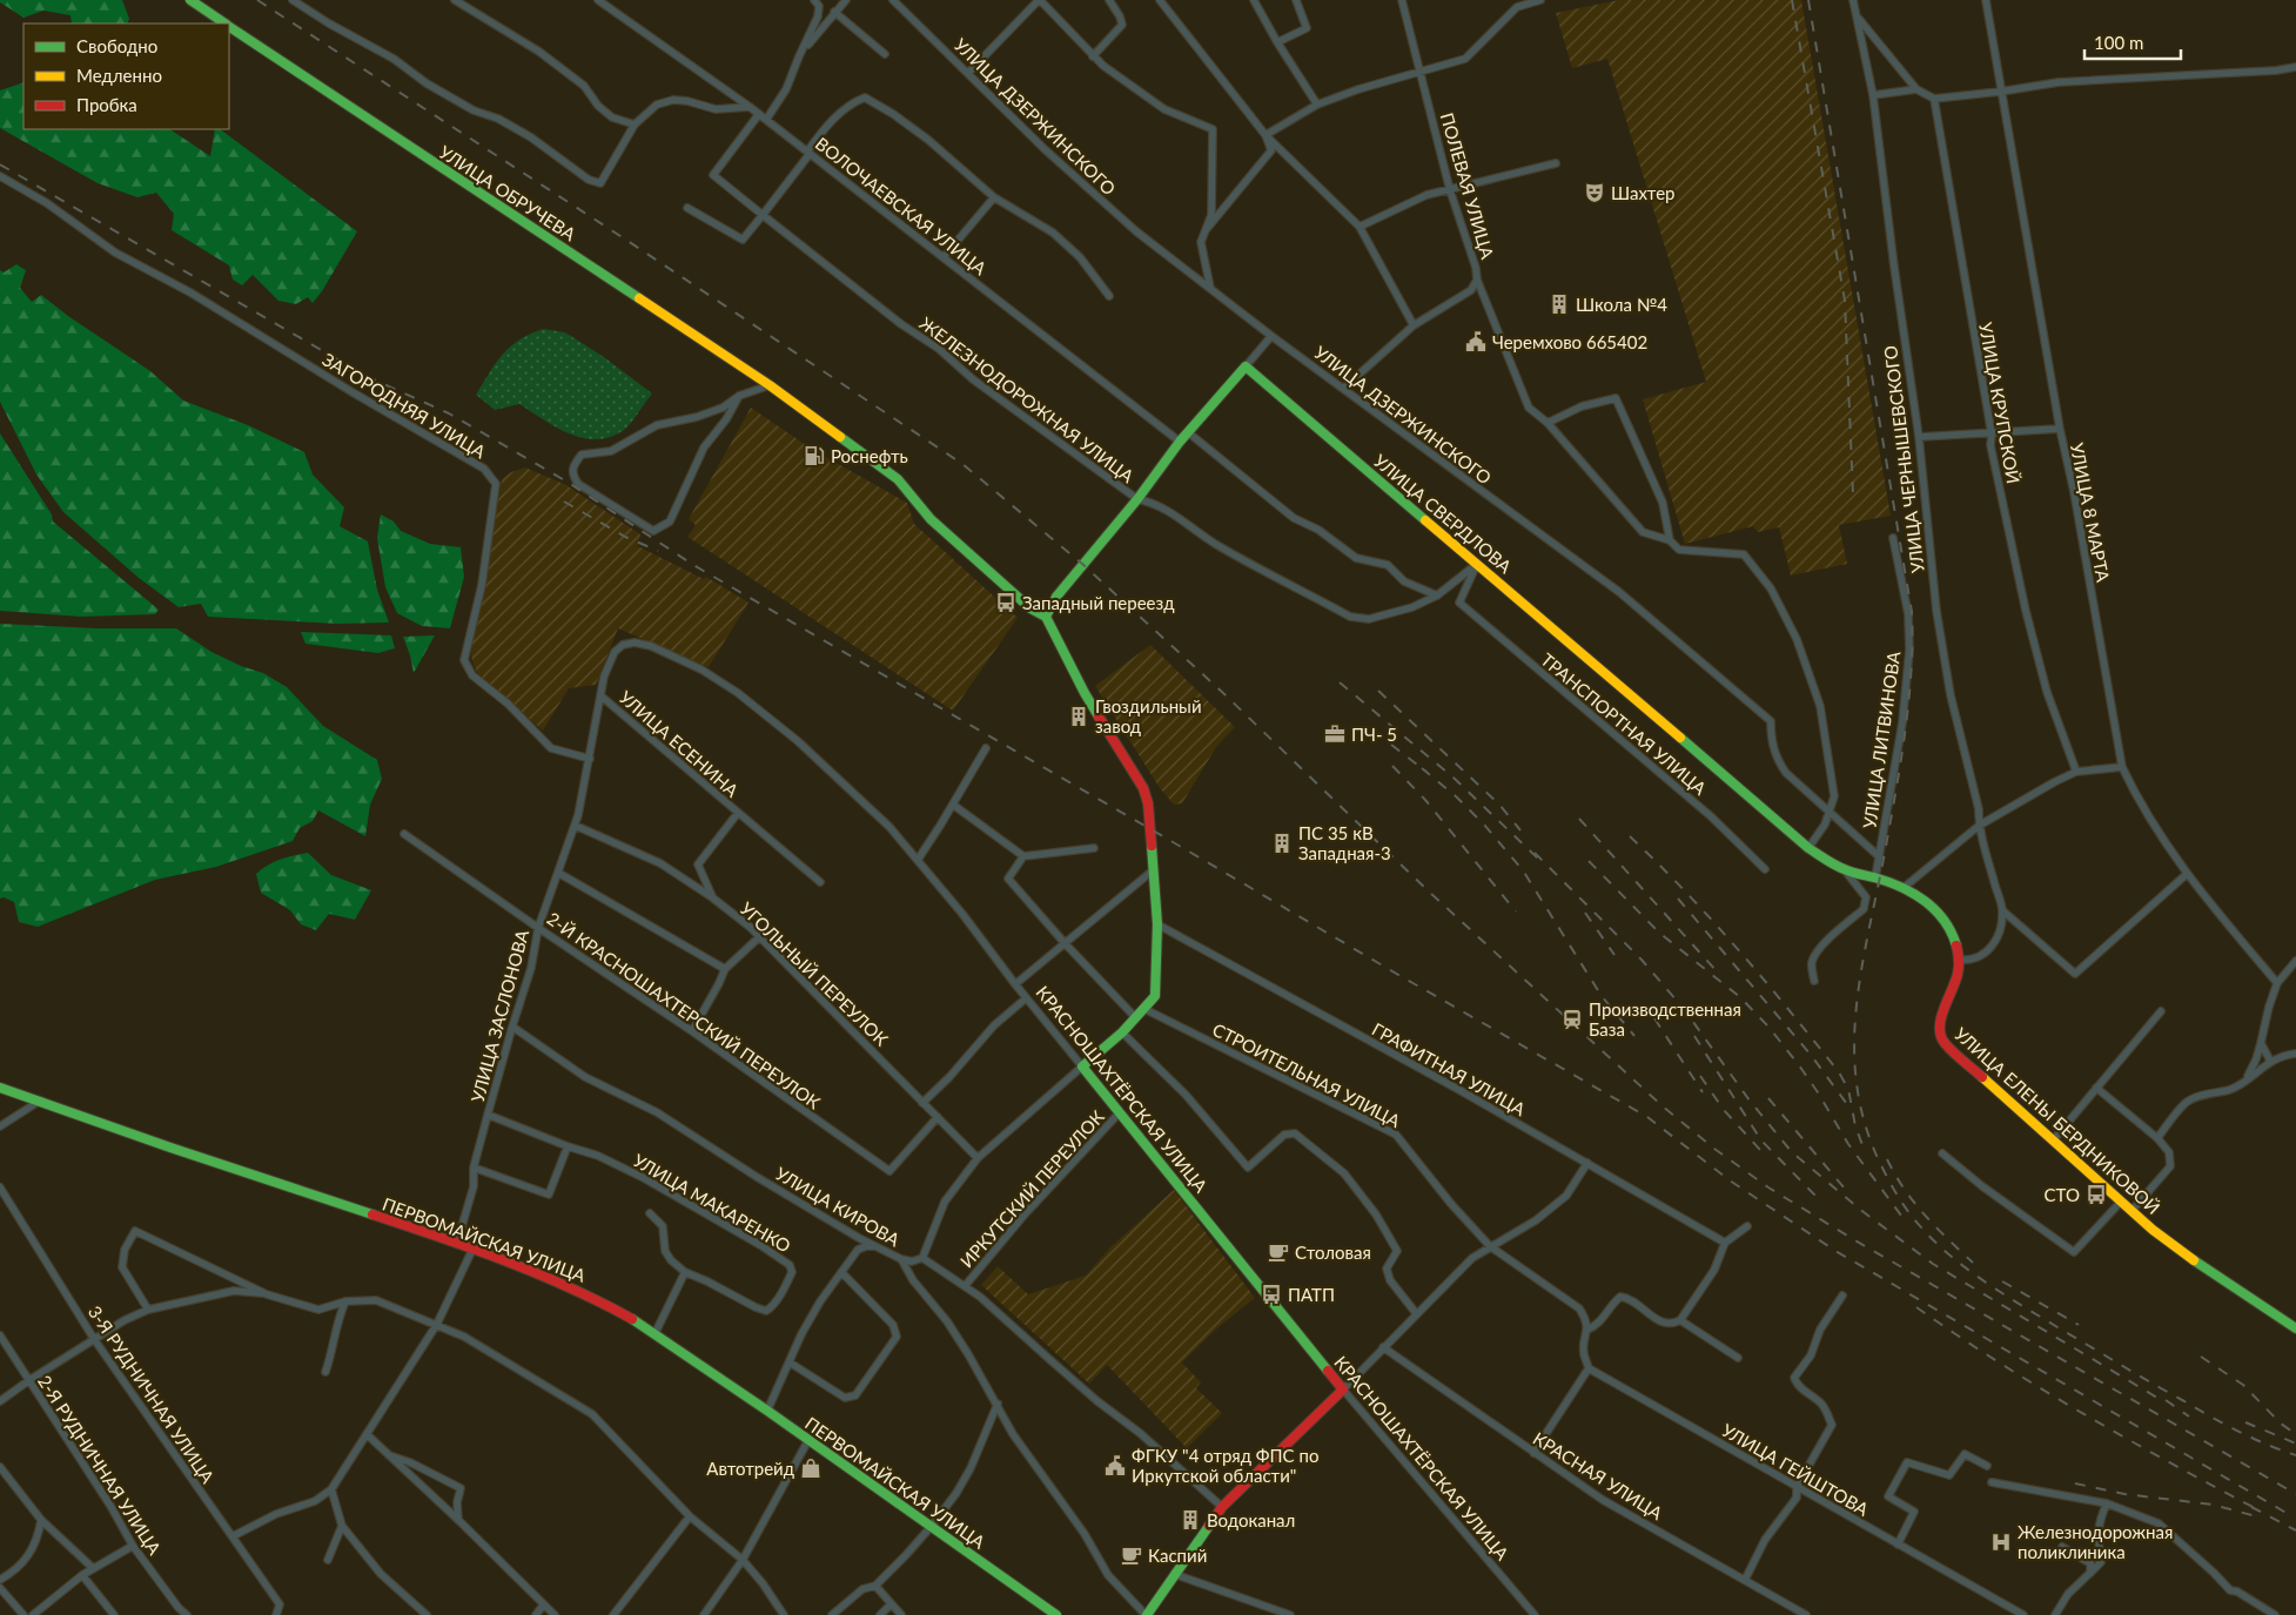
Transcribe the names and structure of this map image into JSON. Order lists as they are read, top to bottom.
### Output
{
  "streets": {
    "street": [
      "УЛИЦА ДЗЕРЖИНСКОГО",
      "ПОЛЕВАЯ УЛИЦА",
      "УЛИЦА ОБРУЧЕВА",
      "ВОЛОЧАЕВСКАЯ УЛИЦА",
      "ЖЕЛЕЗНОДОРОЖНАЯ УЛИЦА",
      "УЛИЦА КРУПСКОЙ",
      "ЗАГОРОДНЯЯ УЛИЦА",
      "УЛИЦА ЧЕРНЫШЕВСКОГО",
      "УЛИЦА 8 МАРТА",
      "УЛИЦА СВЕРДЛОВА",
      "ТРАНСПОРТНАЯ УЛИЦА",
      "УЛИЦА ЛИТВИНОВА",
      "УЛИЦА ЕСЕНИНА",
      "УГОЛЬНЫЙ ПЕРЕУЛОК",
      "2-Й КРАСНОШАХТЕРСКИЙ ПЕРЕУЛОК",
      "УЛИЦА ЗАСЛОНОВА",
      "ГРАФИТНАЯ УЛИЦА",
      "СТРОИТЕЛЬНАЯ УЛИЦА",
      "КРАСНОШАХТЁРСКАЯ УЛИЦА",
      "УЛИЦА ЕЛЕНЫ БЕРДНИКОВОЙ",
      "ИРКУТСКИЙ ПЕРЕУЛОК",
      "УЛИЦА МАКАРЕНКО",
      "УЛИЦА КИРОВА",
      "ПЕРВОМАЙСКАЯ УЛИЦА",
      "3-Я РУДНИЧНАЯ УЛИЦА",
      "2-Я РУДНИЧНАЯ УЛИЦА",
      "УЛИЦА ГЕЙШТОВА",
      "КРАСНАЯ УЛИЦА"
    ]
  },
  "crossings": [
    ["УЛИЦА ДЗЕРЖИНСКОГО", "ПОЛЕВАЯ УЛИЦА"],
    ["УЛИЦА ДЗЕРЖИНСКОГО", "УЛИЦА ЛИТВИНОВА"],
    ["ВОЛОЧАЕВСКАЯ УЛИЦА", "ЖЕЛЕЗНОДОРОЖНАЯ УЛИЦА"],
    ["ЖЕЛЕЗНОДОРОЖНАЯ УЛИЦА", "УЛИЦА СВЕРДЛОВА"],
    ["ЖЕЛЕЗНОДОРОЖНАЯ УЛИЦА", "ТРАНСПОРТНАЯ УЛИЦА"],
    ["ЗАГОРОДНЯЯ УЛИЦА", "УЛИЦА ЗАСЛОНОВА"],
    ["УЛИЦА ЧЕРНЫШЕВСКОГО", "УЛИЦА ЕЛЕНЫ БЕРДНИКОВОЙ"],
    ["УЛИЦА СВЕРДЛОВА", "ТРАНСПОРТНАЯ УЛИЦА"],
    ["УЛИЦА ЕСЕНИНА", "УЛИЦА ЗАСЛОНОВА"],
    ["УГОЛЬНЫЙ ПЕРЕУЛОК", "2-Й КРАСНОШАХТЕРСКИЙ ПЕРЕУЛОК"],
    ["УГОЛЬНЫЙ ПЕРЕУЛОК", "УЛИЦА ЗАСЛОНОВА"],
    ["2-Й КРАСНОШАХТЕРСКИЙ ПЕРЕУЛОК", "УЛИЦА ЗАСЛОНОВА"],
    ["УЛИЦА ЗАСЛОНОВА", "КРАСНОШАХТЁРСКАЯ УЛИЦА"],
    ["УЛИЦА ЗАСЛОНОВА", "УЛИЦА МАКАРЕНКО"],
    ["УЛИЦА ЗАСЛОНОВА", "УЛИЦА КИРОВА"],
    ["УЛИЦА ЗАСЛОНОВА", "ПЕРВОМАЙСКАЯ УЛИЦА"],
    ["КРАСНОШАХТЁРСКАЯ УЛИЦА", "ИРКУТСКИЙ ПЕРЕУЛОК"]
  ],
  "places": {
    "theatre": ["Шахтер"],
    "building": [
      "Школа №4",
      "Гвоздильный завод",
      "ПС 35 кВ Западная-3",
      "Водоканал"
    ],
    "public building": ["Черемхово 665402", "ФГКУ \"4 отряд ФПС по Иркутской области\""],
    "fuel station": ["Роснефть"],
    "bus stop": ["Западный переезд", "СТО", "ПАТП"],
    "office": ["ПЧ- 5"],
    "station": ["Производственная База"],
    "cafe": ["Столовая", "Каспий"],
    "shop": ["Автотрейд"],
    "hospital": ["Железнодорожная поликлиника"]
  },
  "legend": ["Свободно", "Медленно", "Пробка"],
  "scale_bar": "100 m"
}
